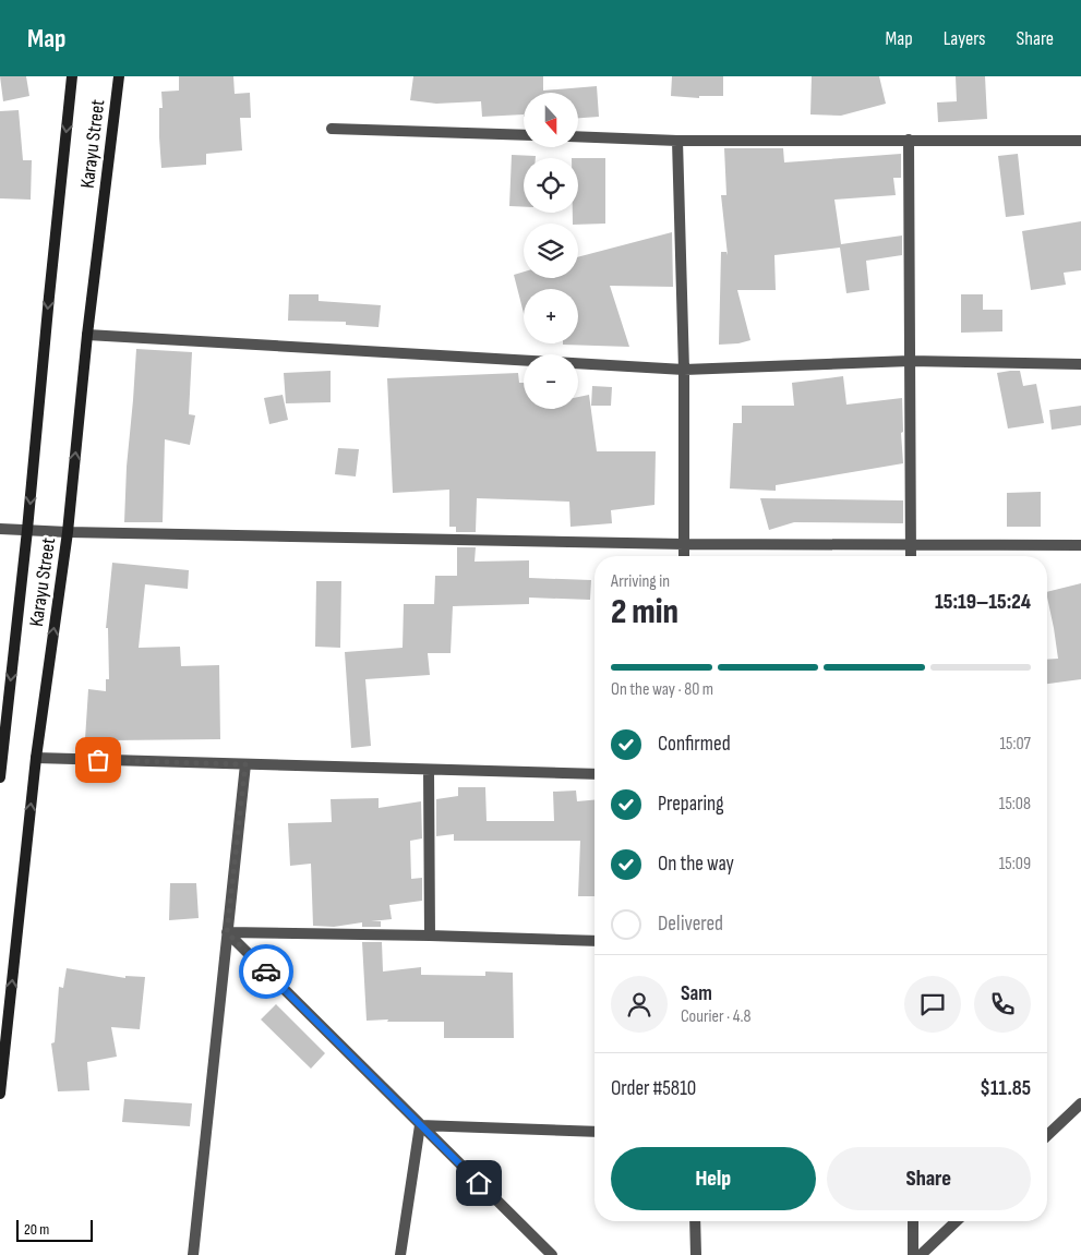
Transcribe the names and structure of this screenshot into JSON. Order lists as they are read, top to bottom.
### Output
{
  "streets": {
    "main road": ["Karayu Street"]
  },
  "scale_bar": "20 m",
  "north": "bottom",
  "page": {
    "header": "Map",
    "nav": ["Map", "Layers", "Share"],
    "map_buttons": ["+", "−"],
    "heading": ["2 min", "Arriving in", "15:19–15:24"],
    "panel": [
      "Sam",
      "Courier · 4.8",
      "Order #5810",
      "$11.85"
    ],
    "bar": "On the way · 80 m",
    "list": [
      ["Confirmed", "15:07"],
      ["Preparing", "15:08"],
      ["On the way", "15:09"],
      "Delivered"
    ],
    "buttons": ["Help", "Share"],
    "scale": "20 m"
  }
}
